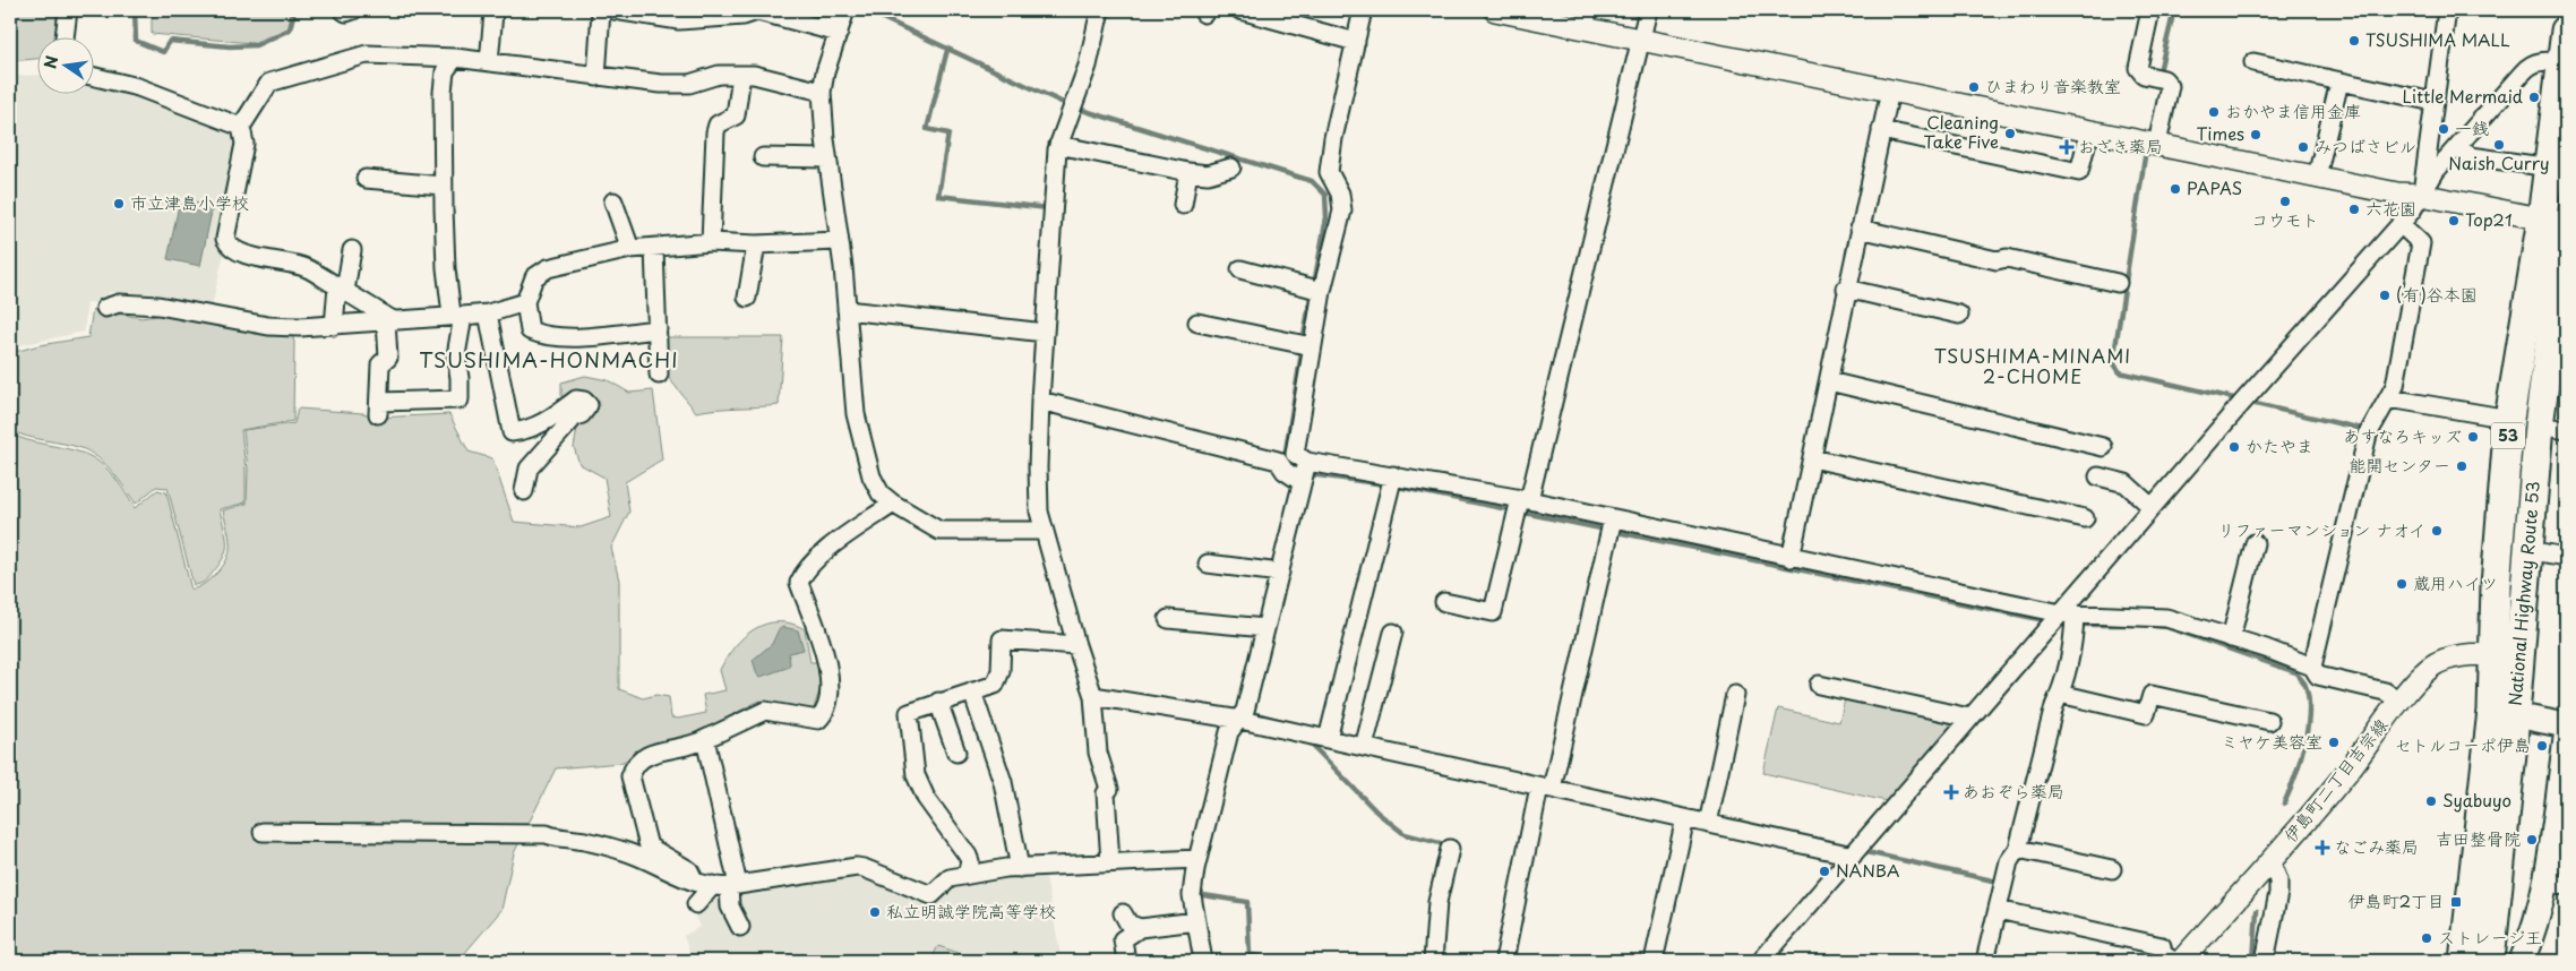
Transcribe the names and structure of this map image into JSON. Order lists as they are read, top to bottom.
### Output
{
  "streets": {
    "highway": ["53", "National Highway Route 53"],
    "street": ["伊島町二丁目吉宗線"]
  },
  "crossings": [
    ["53", "National Highway Route 53"],
    ["National Highway Route 53", "伊島町二丁目吉宗線"]
  ],
  "districts": ["TSUSHIMA-MINAMI 2-CHOME", "TSUSHIMA-HONMACHI"],
  "places": {
    "other": [
      "TSUSHIMA MALL",
      "ひまわり音楽教室",
      "Little Mermaid",
      "おかやま信用金庫",
      "一銭",
      "Cleaning Take Five",
      "Times",
      "Naish Curry",
      "みつばさビル",
      "PAPAS",
      "コウモト",
      "市立津島小学校",
      "六花園",
      "Top21",
      "(有)谷本園",
      "あすなろキッズ",
      "かたやま",
      "能開センター",
      "リファーマンション ナオイ",
      "蔵用ハイツ",
      "ミヤケ美容室",
      "セトルコーポ伊島",
      "Syabuyo",
      "吉田整骨院",
      "NANBA",
      "私立明誠学院高等学校",
      "ストレージ王"
    ],
    "health": ["おざき薬局", "あおぞら薬局", "なごみ薬局"],
    "transit": ["伊島町2丁目"]
  },
  "north": "left"
}
